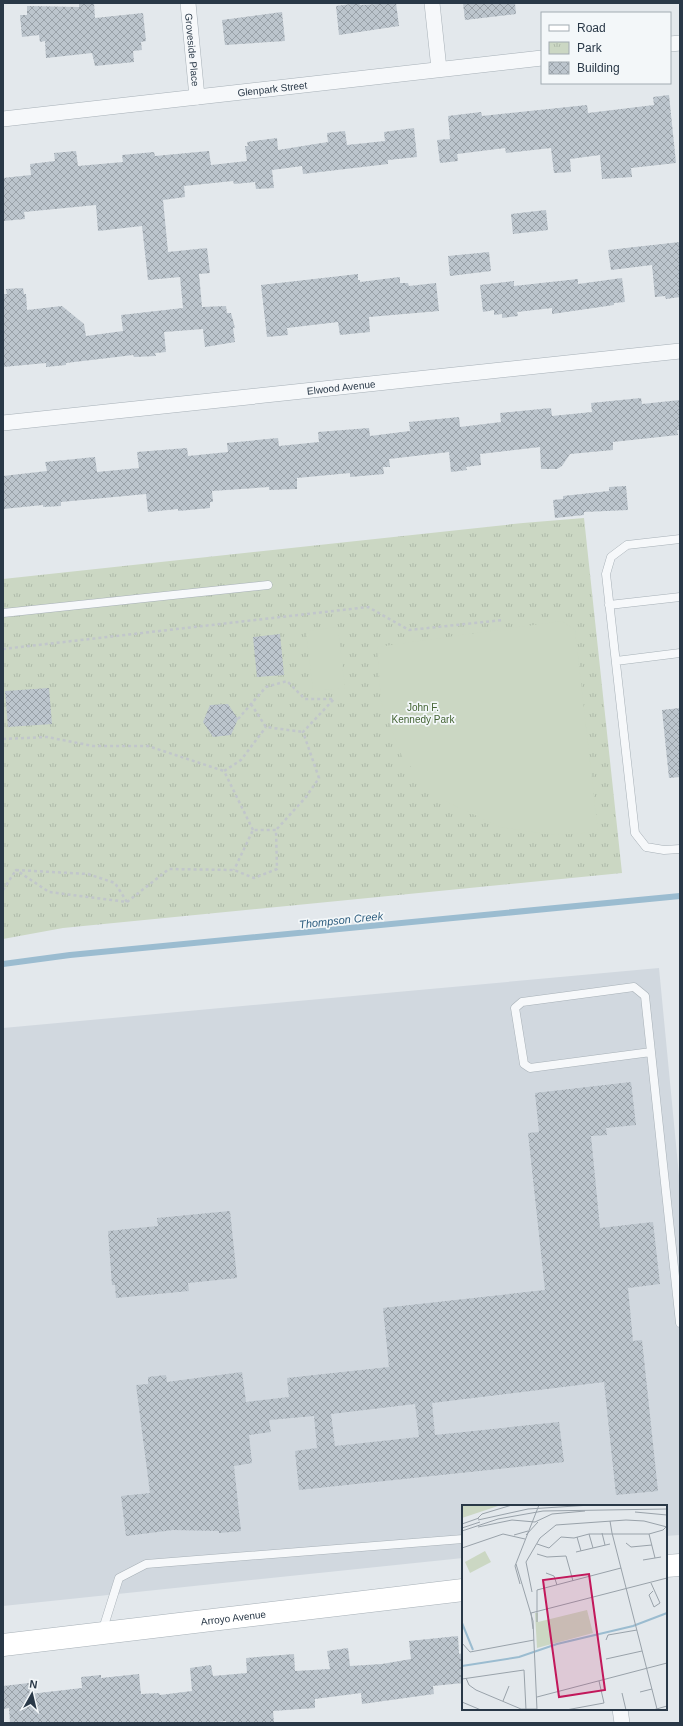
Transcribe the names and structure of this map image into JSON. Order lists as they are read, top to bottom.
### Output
{
  "streets": {
    "street": [
      "Groveside Place",
      "Glenpark Street",
      "Elwood Avenue",
      "Arroyo Avenue"
    ]
  },
  "crossings": [
    ["Groveside Place", "Glenpark Street"]
  ],
  "water": ["Thompson Creek"],
  "parks": ["John F. Kennedy Park"],
  "legend": ["Road", "Park", "Building"],
  "north": "top"
}
